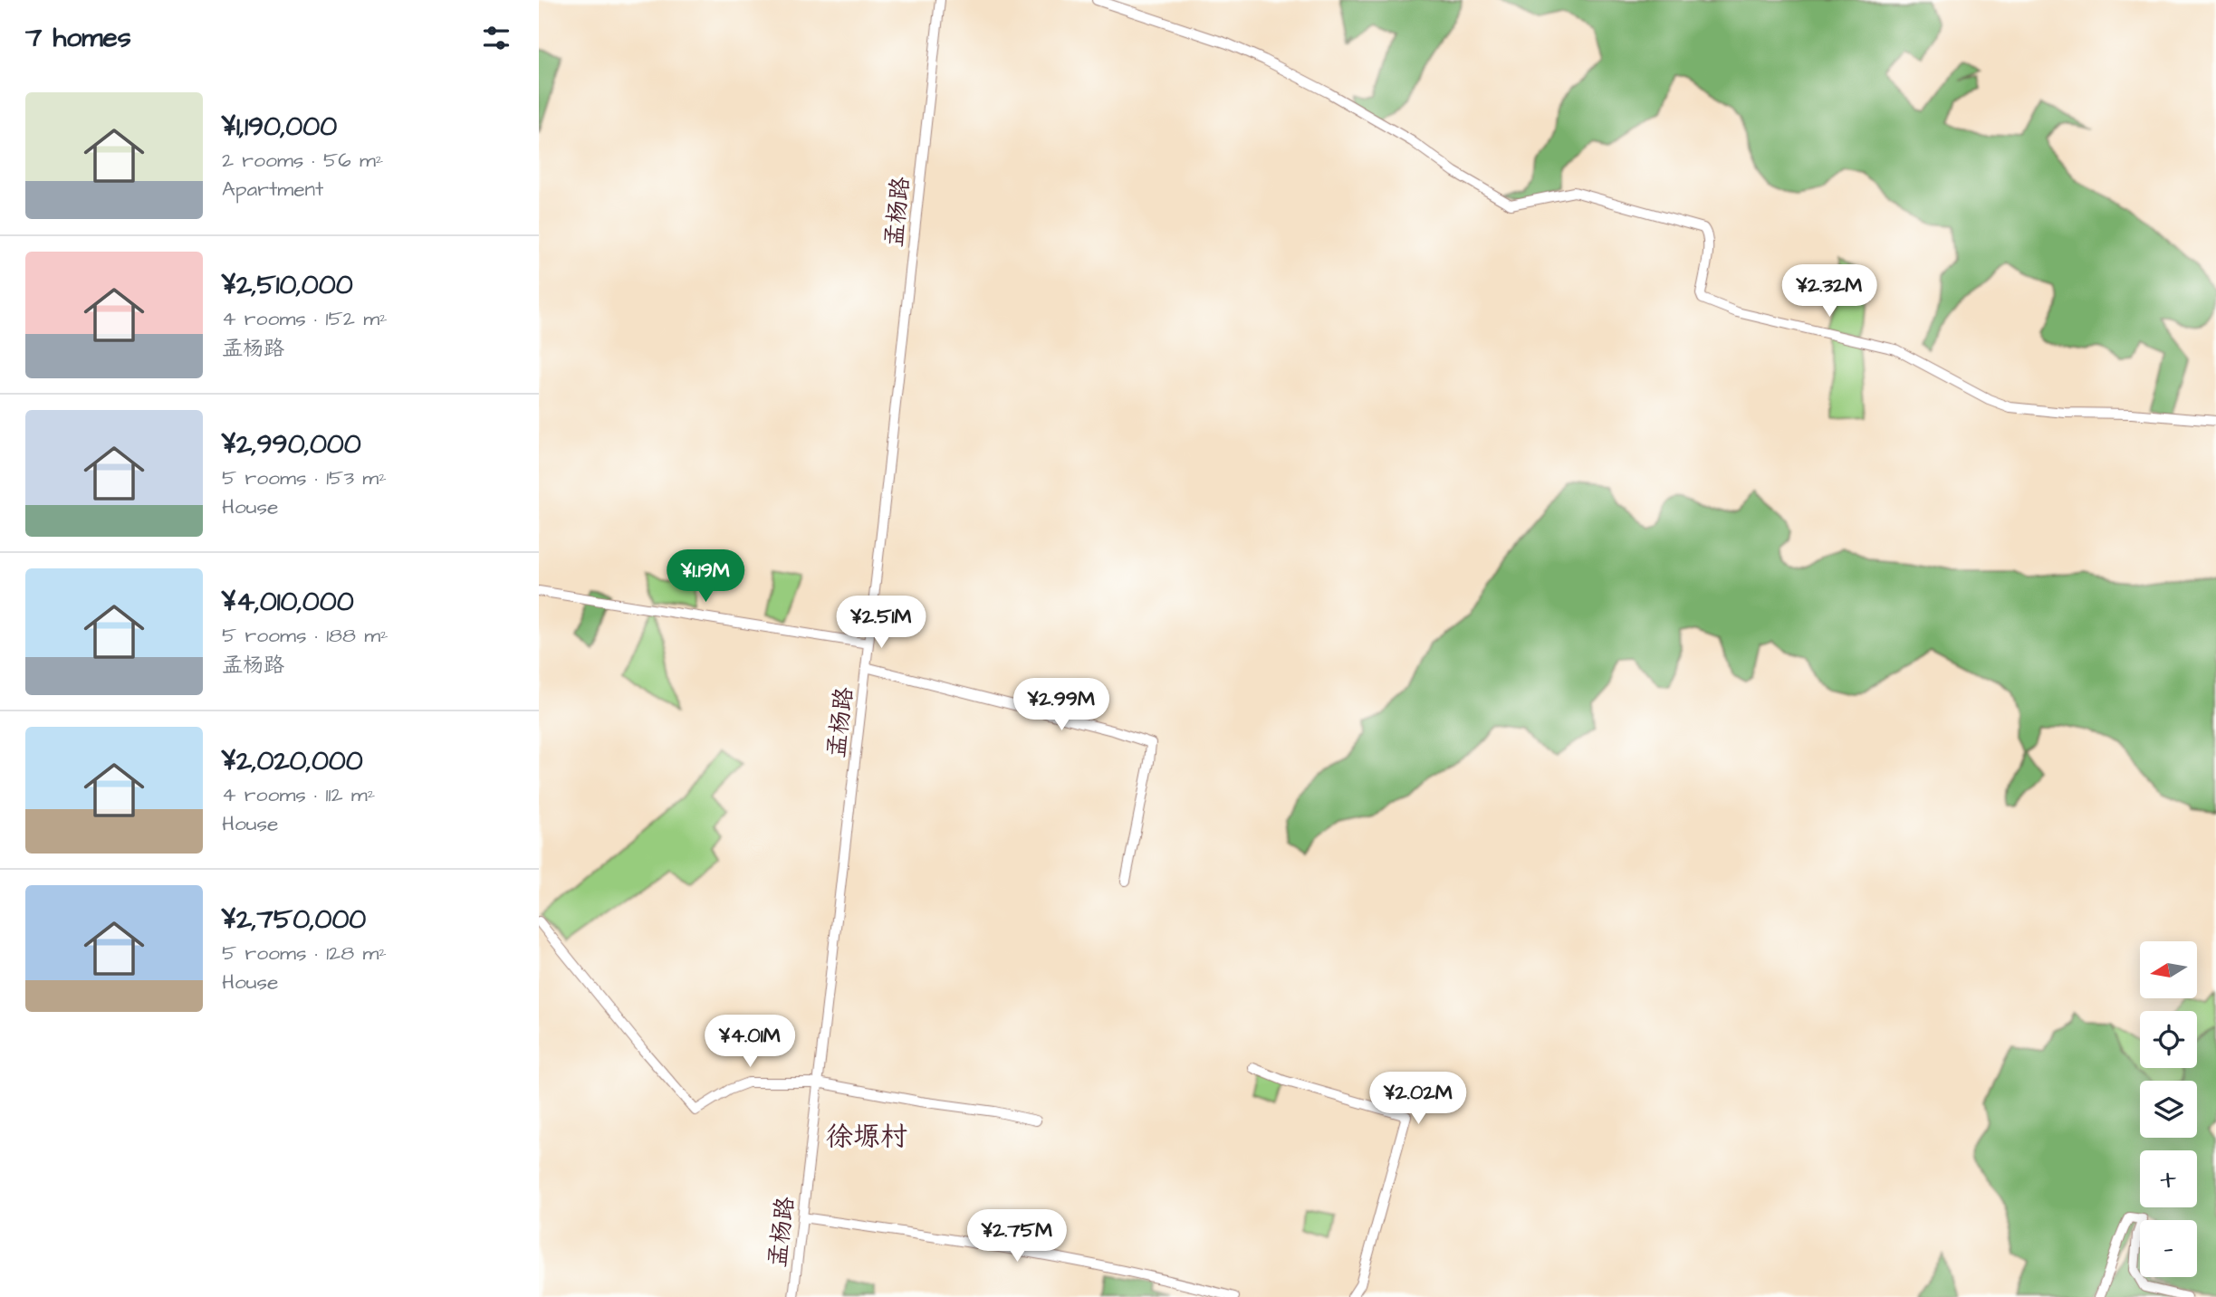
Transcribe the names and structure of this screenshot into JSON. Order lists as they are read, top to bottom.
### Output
{
  "streets": {
    "street": ["孟杨路"]
  },
  "districts": ["徐塬村"],
  "north": "left",
  "page": {
    "heading": "7 homes",
    "list": [
      {
        "name": "¥1,190,000",
        "note": "2 rooms · 56 m² · Apartment"
      },
      {
        "name": "¥2,510,000",
        "note": "4 rooms · 152 m² · 孟杨路"
      },
      {
        "name": "¥2,990,000",
        "note": "5 rooms · 153 m² · House"
      },
      {
        "name": "¥4,010,000",
        "note": "5 rooms · 188 m² · 孟杨路"
      },
      {
        "name": "¥2,020,000",
        "note": "4 rooms · 112 m² · House"
      },
      {
        "name": "¥2,750,000",
        "note": "5 rooms · 128 m² · House"
      }
    ],
    "price": [
      "¥2.32M",
      "¥1.19M",
      "¥2.51M",
      "¥2.99M",
      "¥4.01M",
      "¥2.02M",
      "¥2.75M"
    ],
    "map_buttons": ["+", "−"]
  }
}
